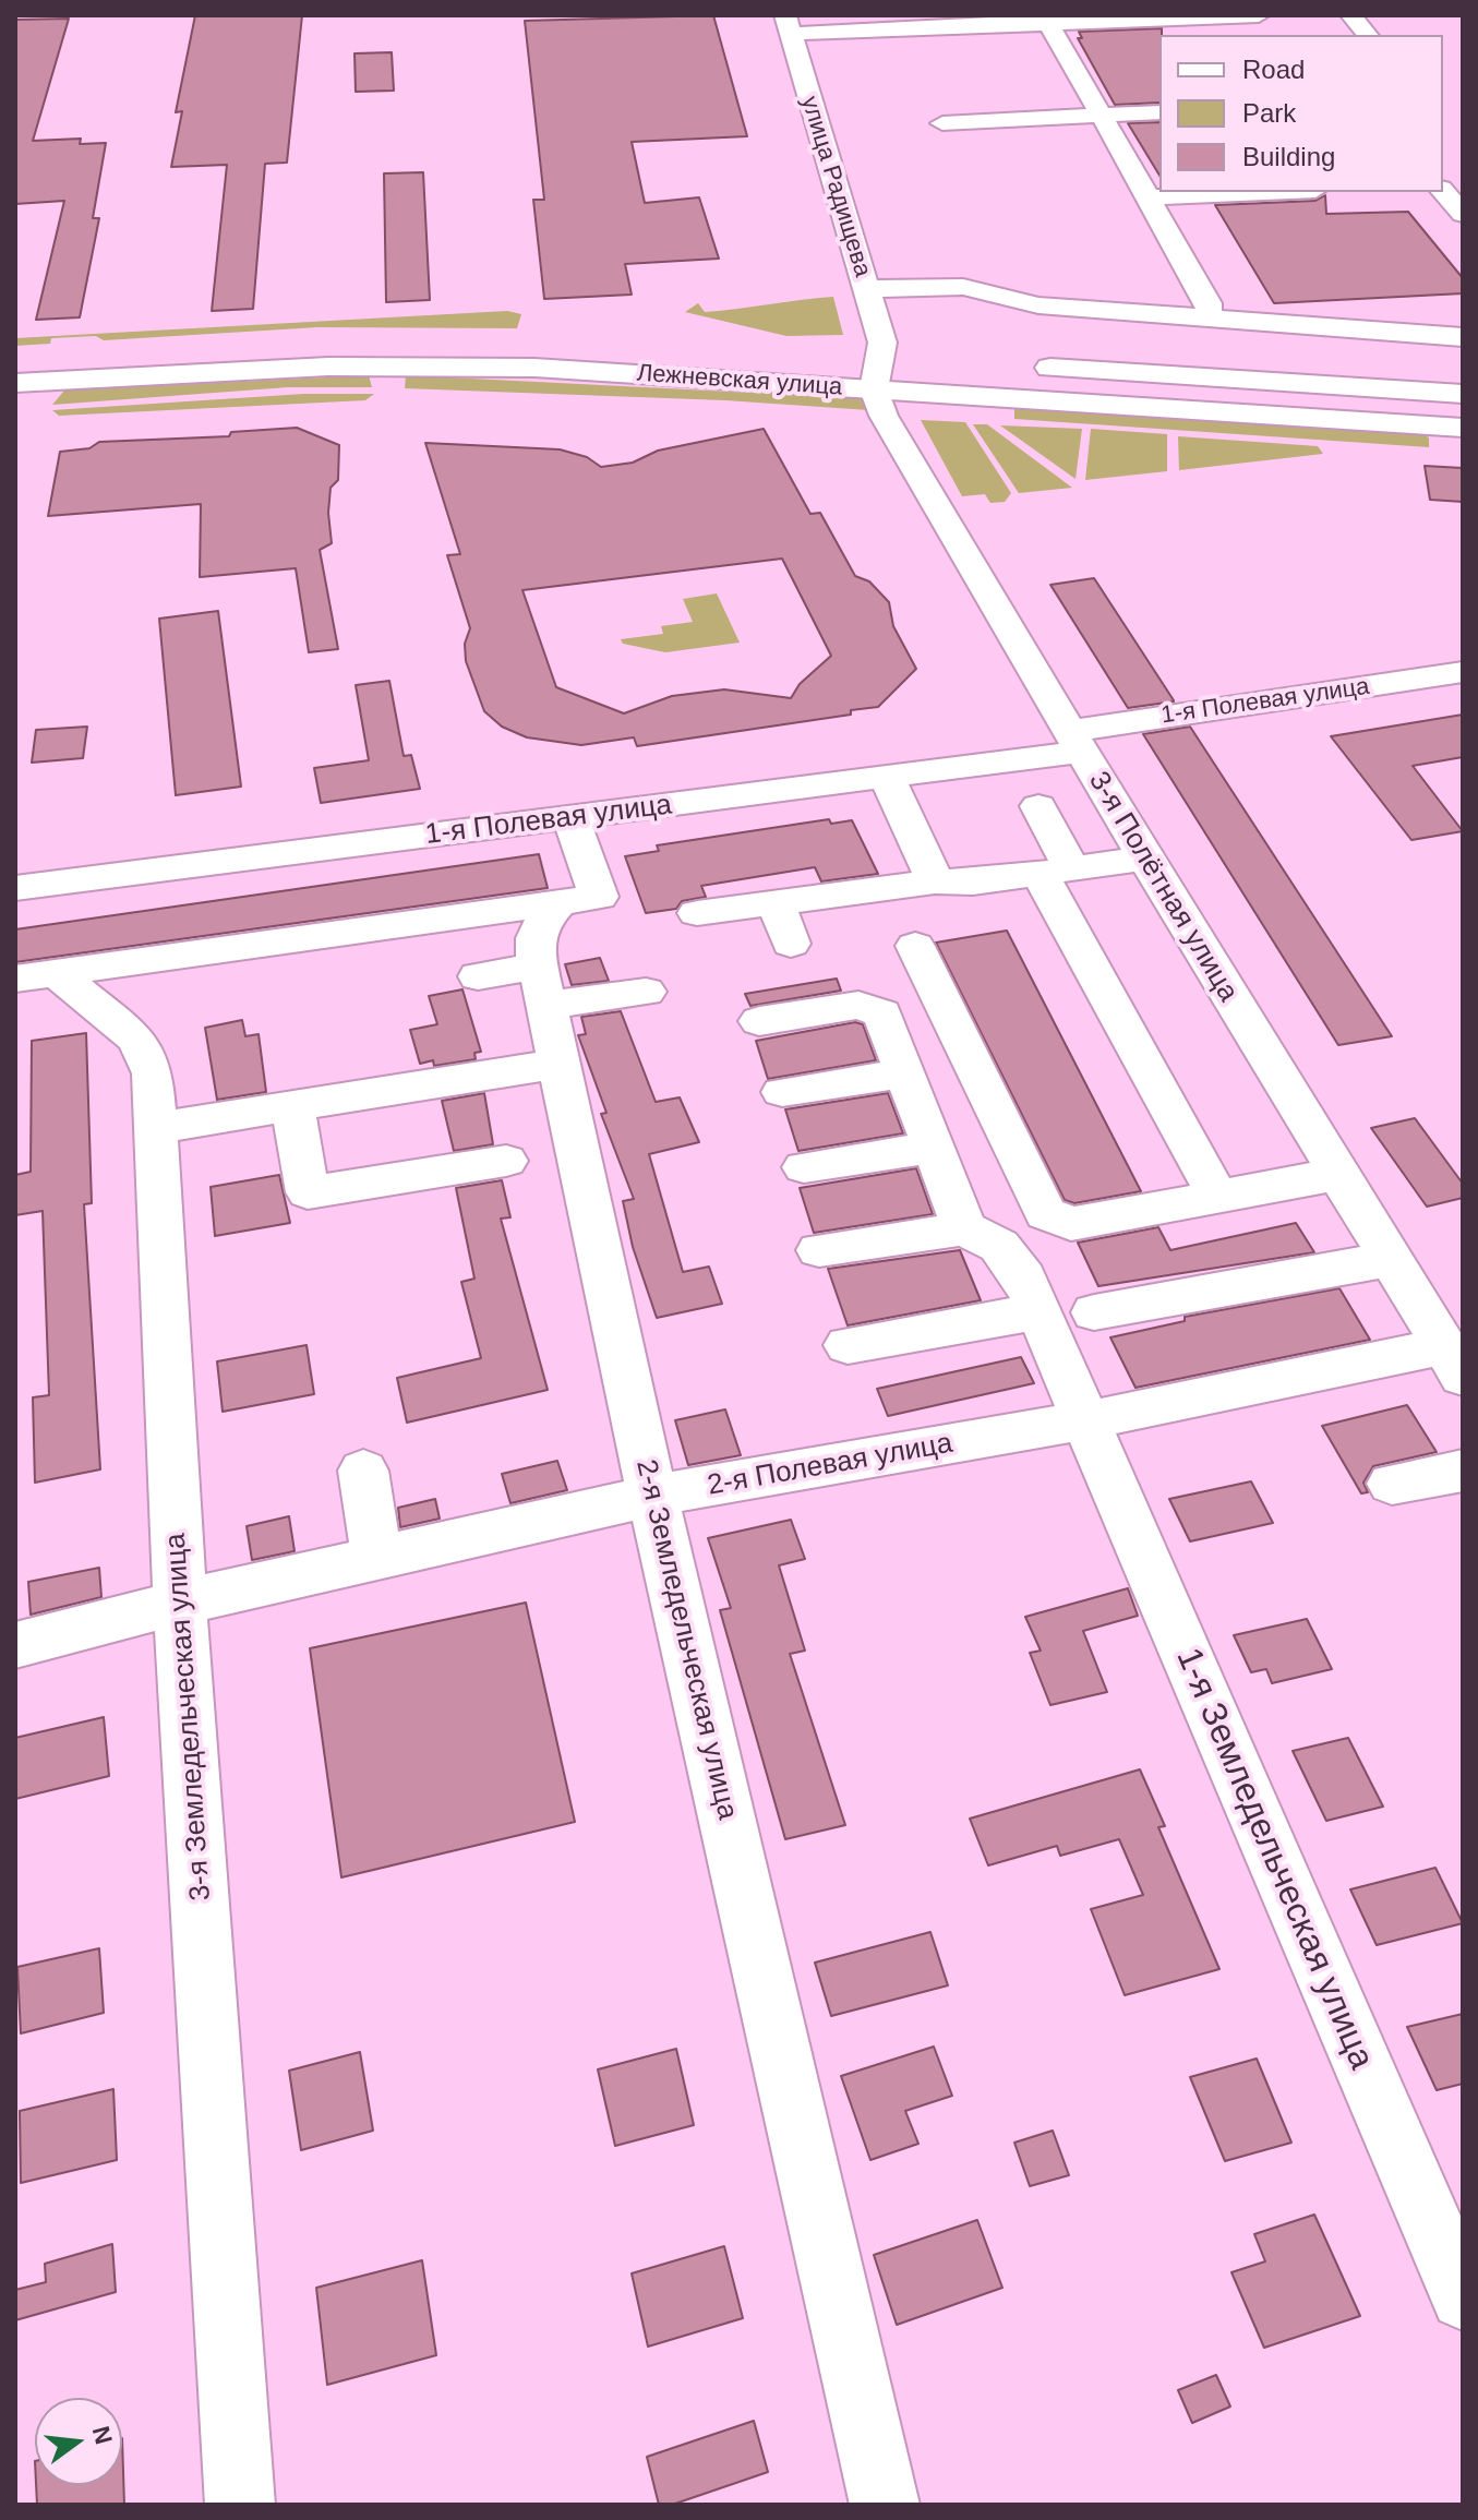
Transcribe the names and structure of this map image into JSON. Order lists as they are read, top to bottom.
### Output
{
  "streets": {
    "highway": ["Лежневская улица"],
    "street": [
      "улица Радищева",
      "1-я Полевая улица",
      "3-я Полётная улица",
      "2-я Полевая улица",
      "2-я Земледельческая улица",
      "3-я Земледельческая улица",
      "1-я Земледельческая улица"
    ]
  },
  "crossings": [
    ["улица Радищева", "Лежневская улица"],
    ["улица Радищева", "3-я Полётная улица"],
    ["Лежневская улица", "3-я Полётная улица"],
    ["1-я Полевая улица", "3-я Полётная улица"],
    ["3-я Полётная улица", "2-я Полевая улица"],
    ["2-я Полевая улица", "2-я Земледельческая улица"],
    ["2-я Полевая улица", "3-я Земледельческая улица"],
    ["2-я Полевая улица", "1-я Земледельческая улица"]
  ],
  "legend": ["Road", "Park", "Building"],
  "north": "right"
}
